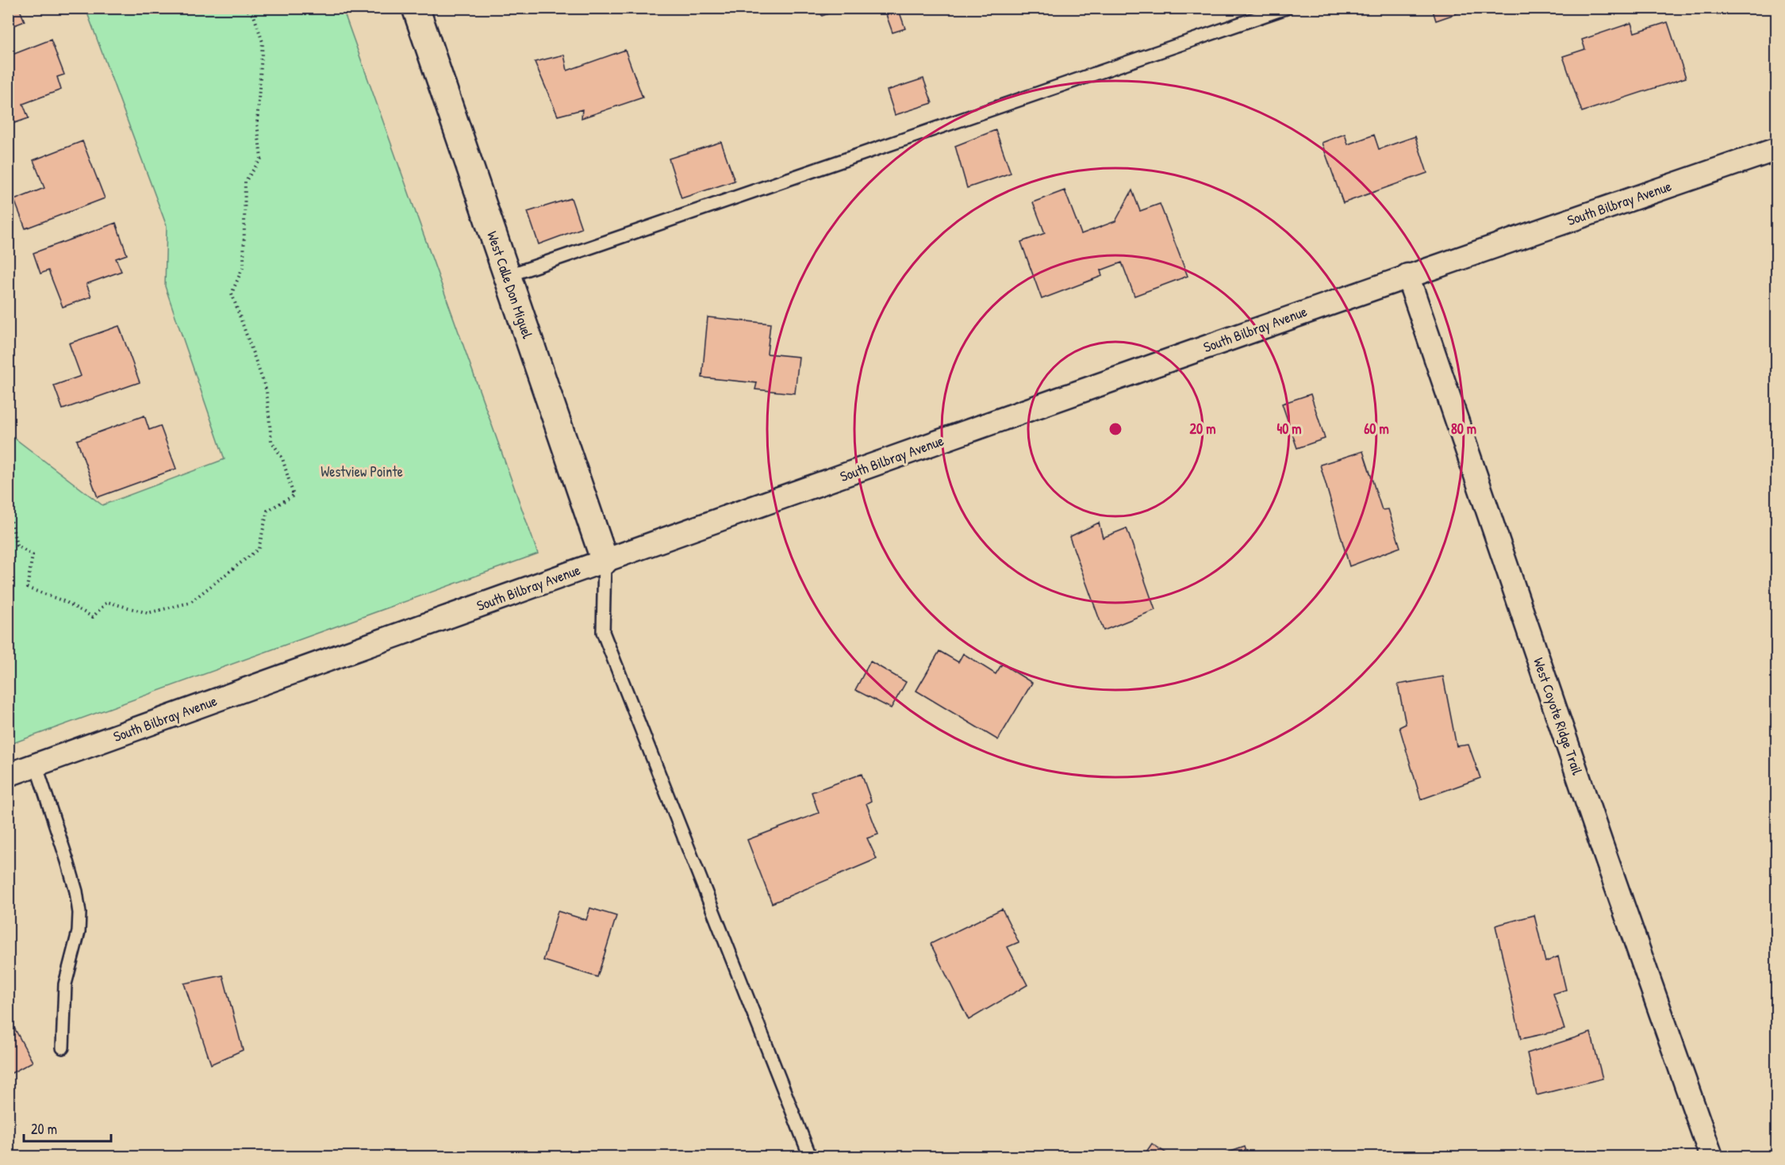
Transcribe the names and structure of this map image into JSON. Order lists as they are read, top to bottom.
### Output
{
  "streets": {
    "street": ["South Bilbray Avenue", "West Calle Don Miguel", "West Coyote Ridge Trail"]
  },
  "crossings": [
    ["South Bilbray Avenue", "West Calle Don Miguel"],
    ["South Bilbray Avenue", "West Coyote Ridge Trail"]
  ],
  "parks": ["Westview Pointe"],
  "scale_bar": "20 m",
  "rings": [
    "20 m",
    "40 m",
    "60 m",
    "80 m"
  ]
}
